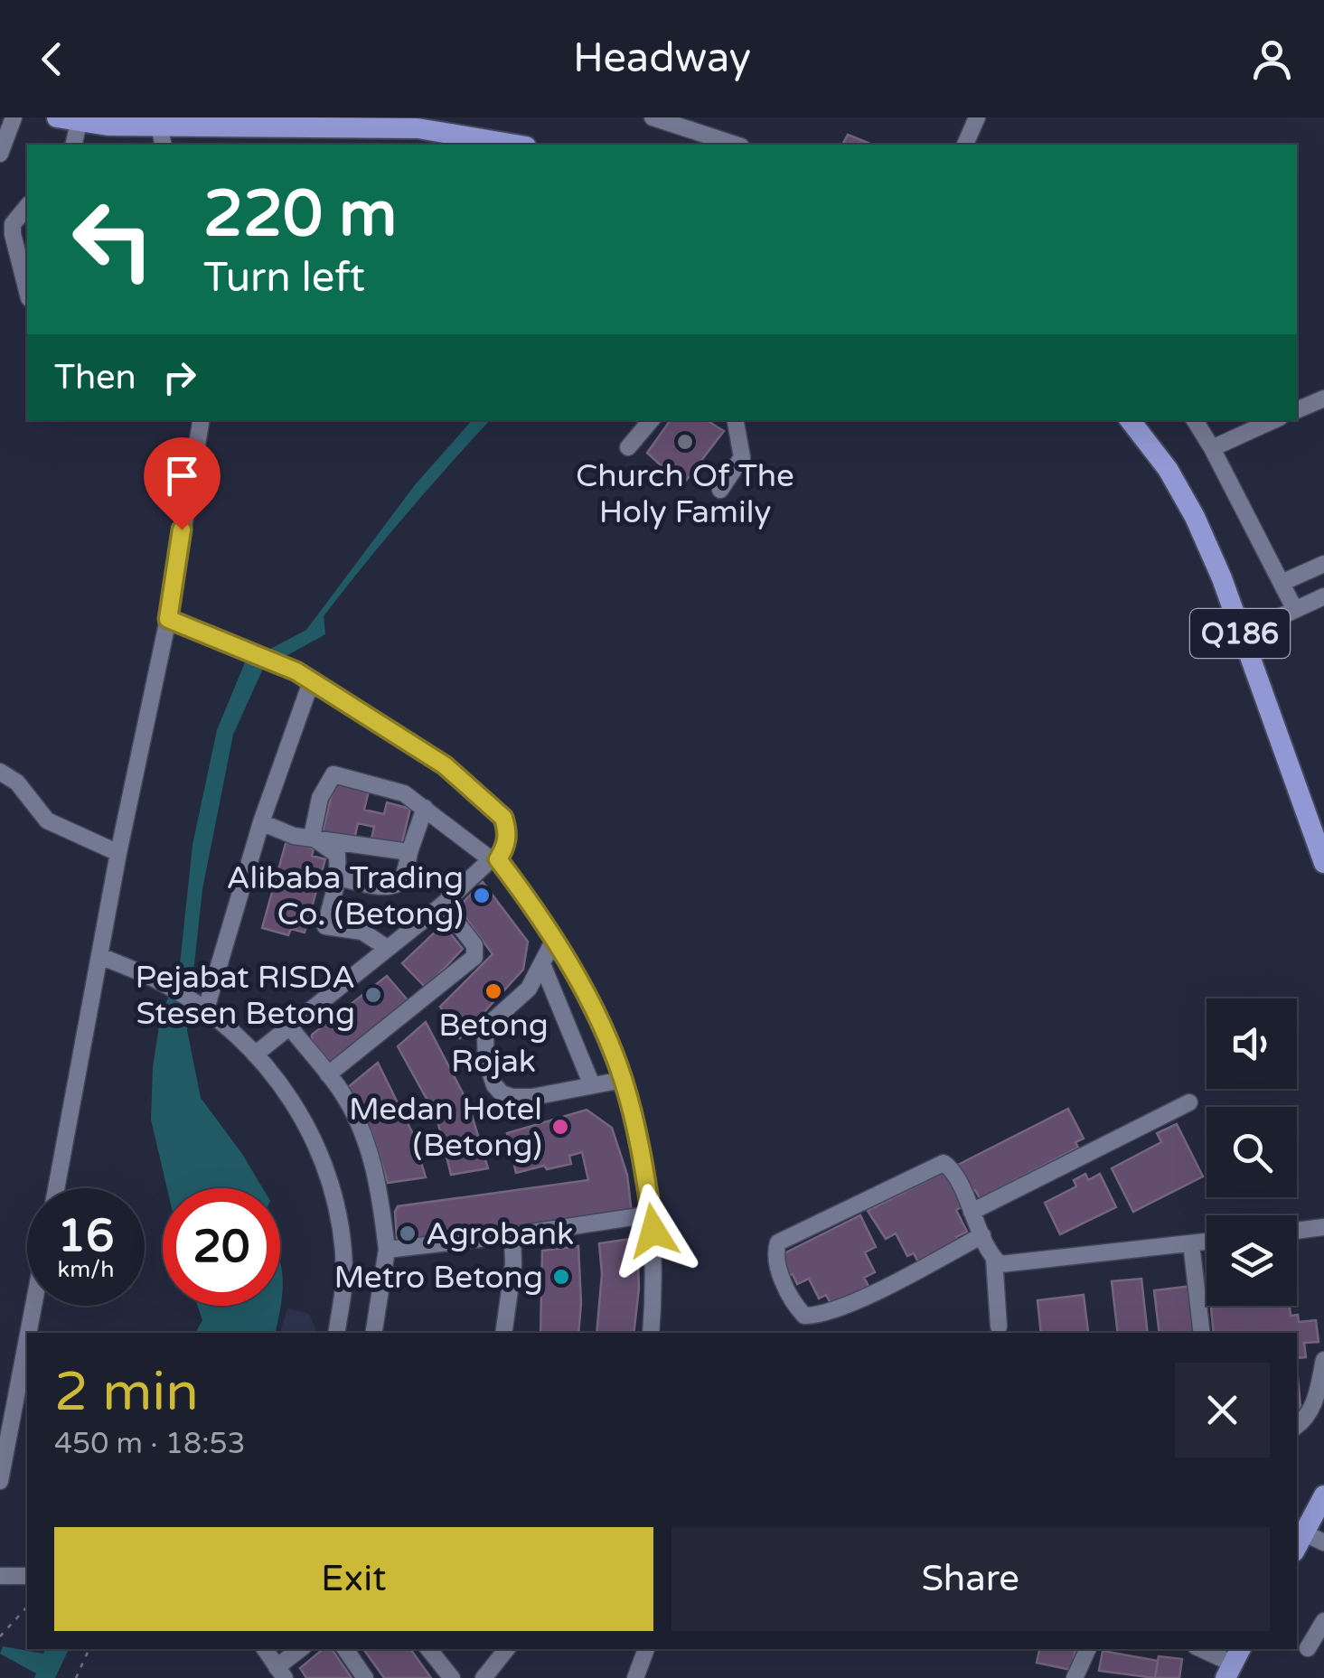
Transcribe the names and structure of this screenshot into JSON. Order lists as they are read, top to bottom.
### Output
{
  "streets": {
    "main road": ["Q186"]
  },
  "places": [
    "Church Of The Holy Family",
    "Alibaba Trading Co. (Betong)",
    "Betong Rojak",
    "Pejabat RISDA Stesen Betong",
    "Medan Hotel (Betong)",
    "Agrobank",
    "Metro Betong"
  ],
  "page": {
    "header": "Headway",
    "turn": ["220 m", "Turn left"],
    "then": "Then",
    "speed": "16 km/h",
    "limit": "20",
    "heading": ["2 min", "450 m · 18:53"],
    "buttons": ["Exit", "Share"]
  }
}
